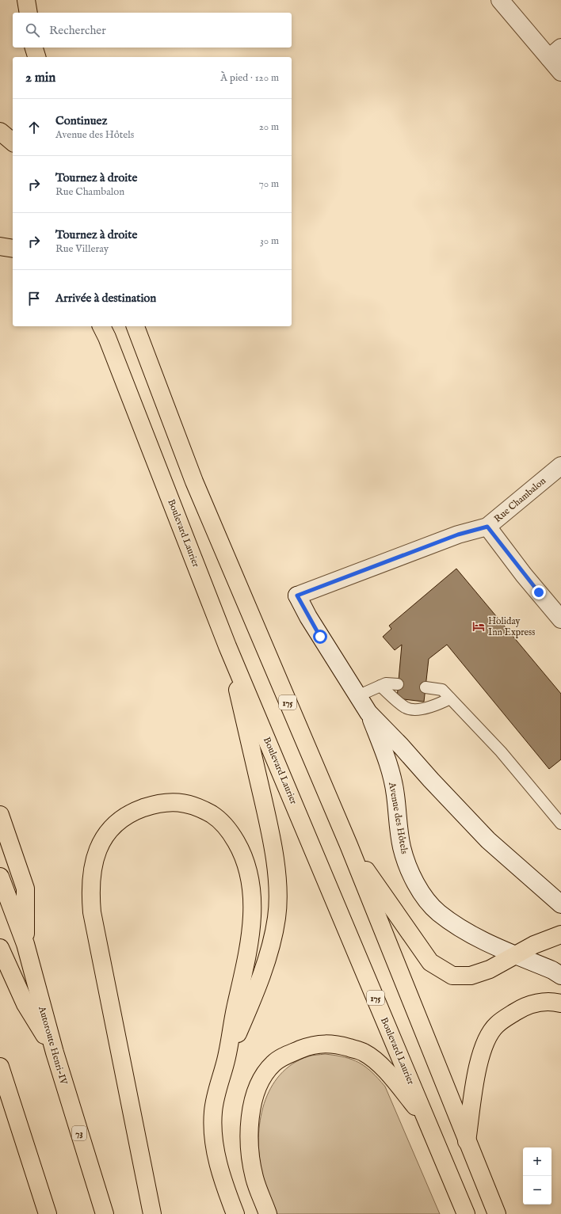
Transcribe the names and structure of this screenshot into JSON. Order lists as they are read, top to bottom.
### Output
{
  "streets": {
    "highway": [
      "Boulevard Laurier",
      "175",
      "Autoroute Henri-IV",
      "73"
    ],
    "street": ["Rue Chambalon", "Avenue des Hôtels"]
  },
  "crossings": [
    ["Rue Chambalon", "Avenue des Hôtels"]
  ],
  "places": {
    "hotel": ["Holiday Inn Express"]
  },
  "page": {
    "search": "Rechercher",
    "heading": ["2 min", "À pied · 120 m"],
    "list": [
      ["Continuez", "Avenue des Hôtels", "20 m"],
      ["Tournez à droite", "Rue Chambalon", "70 m"],
      ["Tournez à droite", "Rue Villeray", "30 m"],
      "Arrivée à destination"
    ],
    "map_buttons": ["+", "−"]
  }
}
